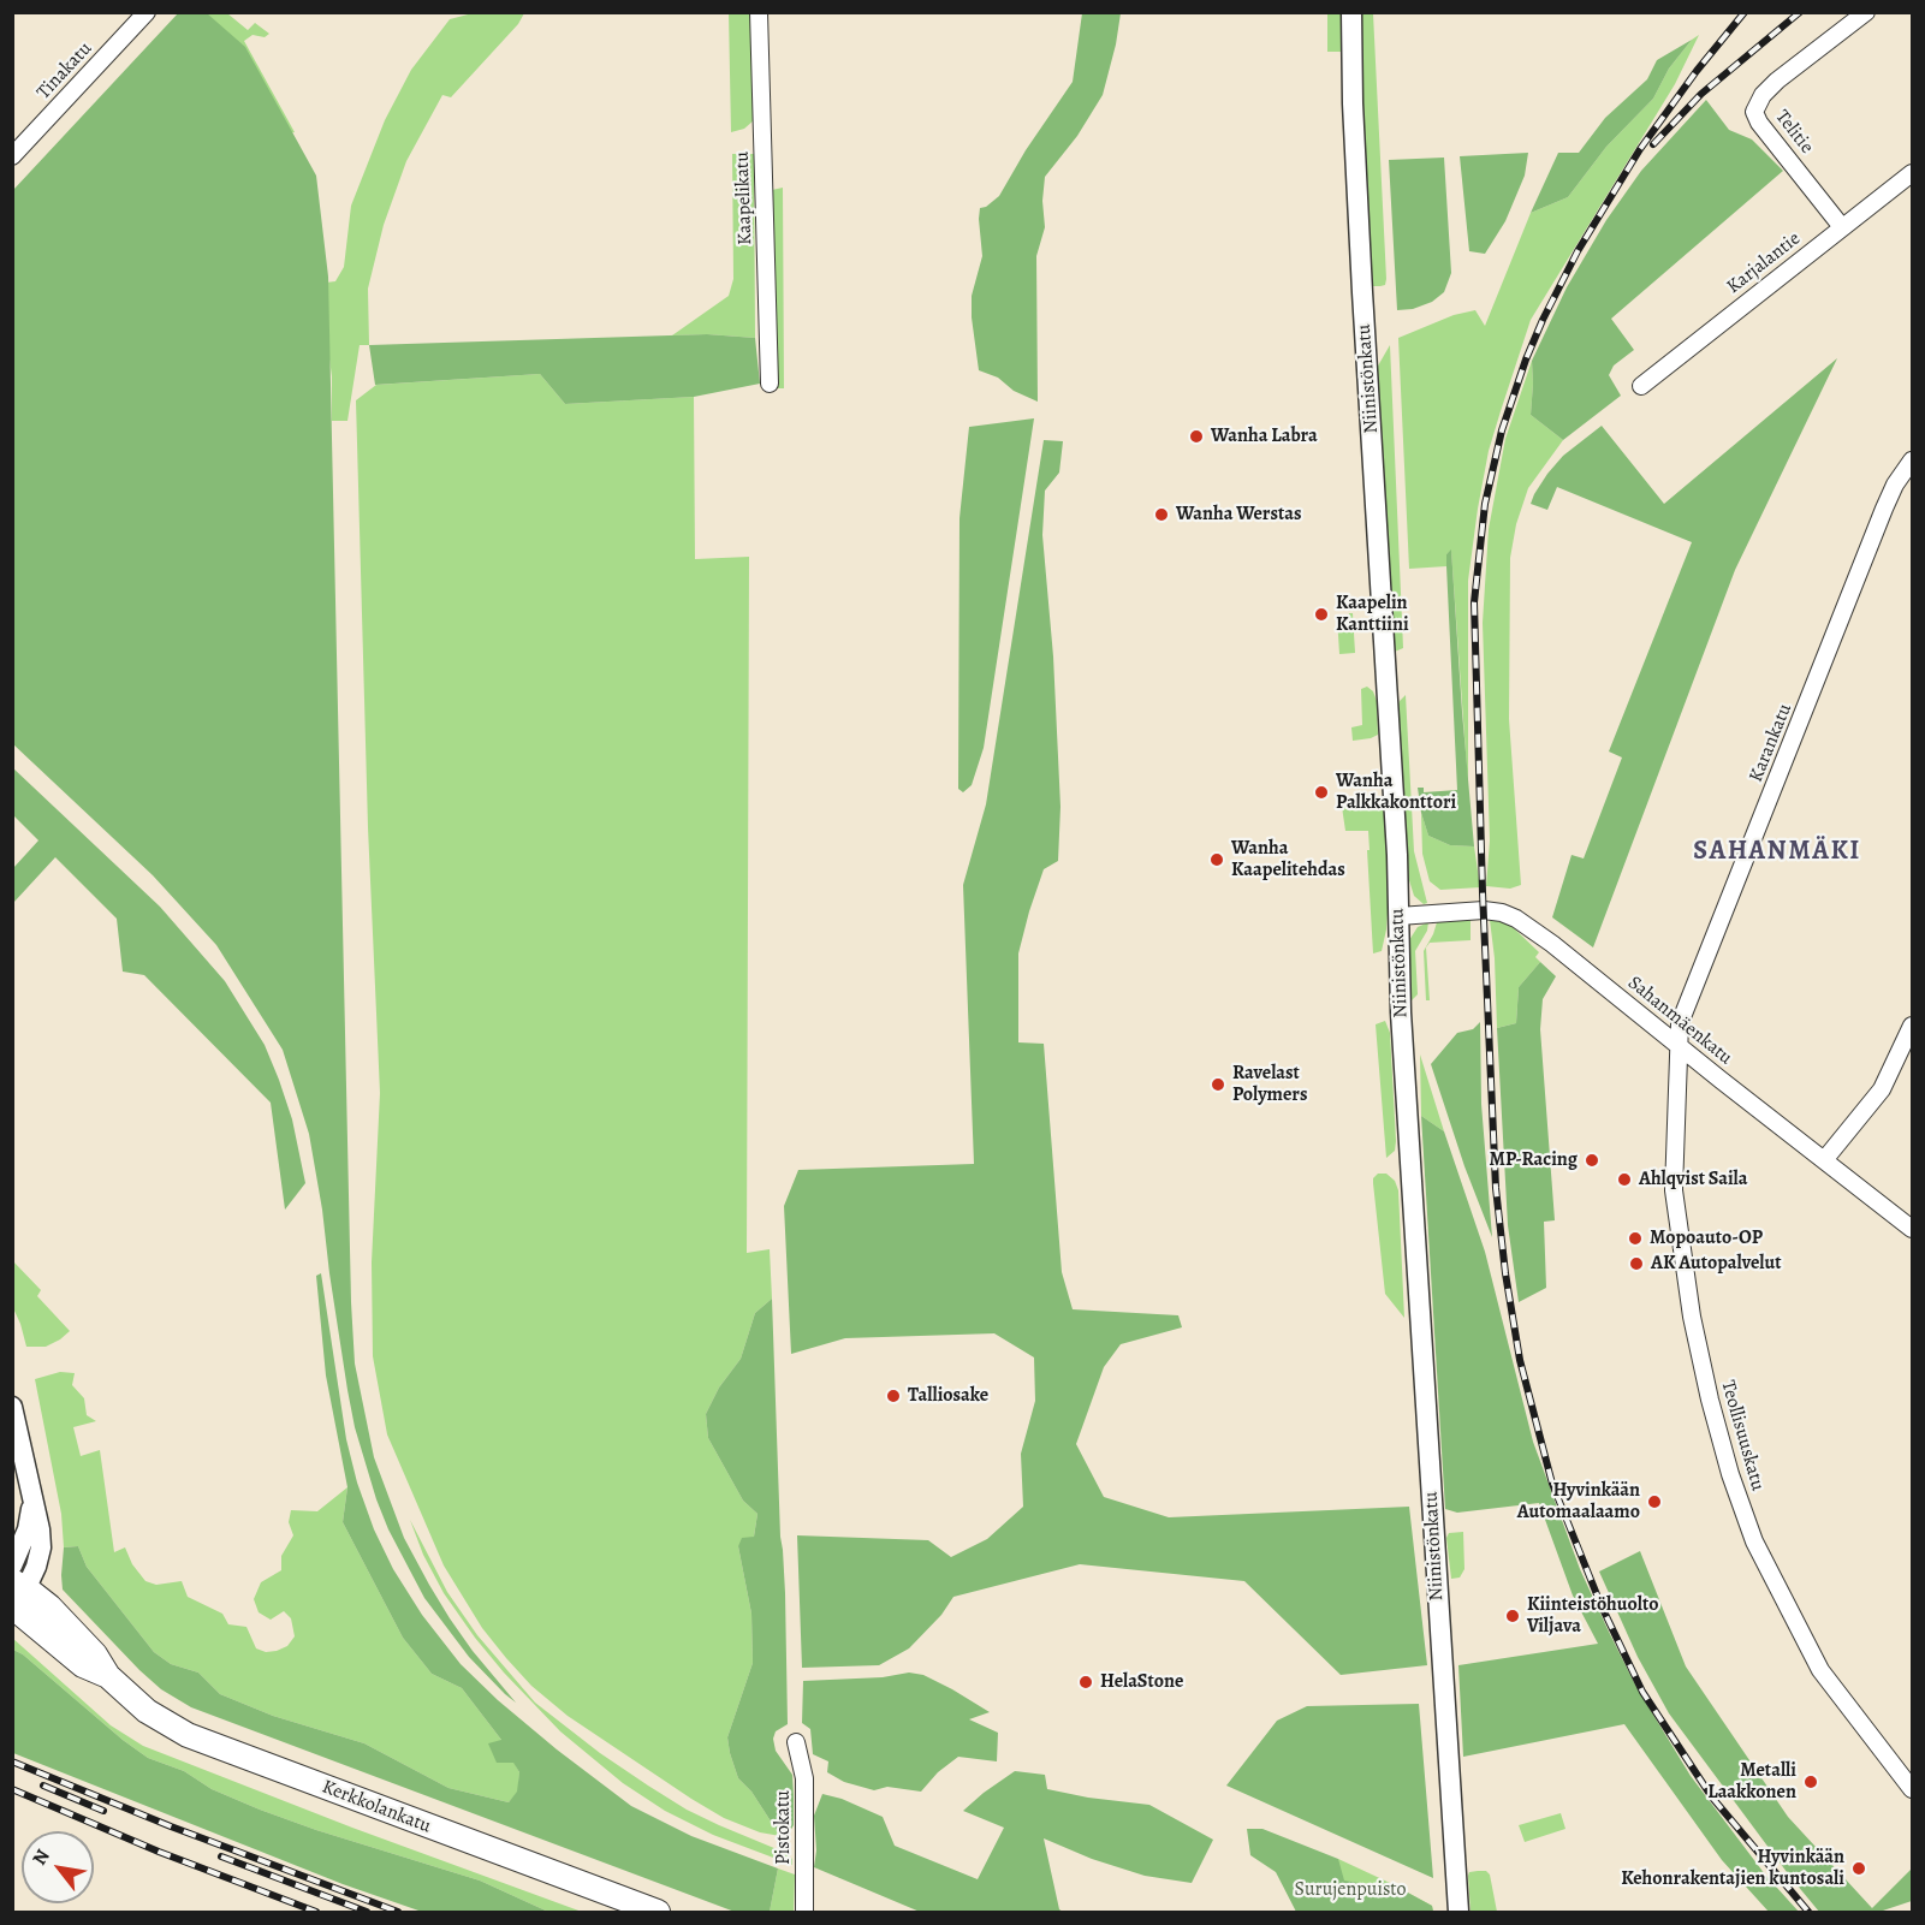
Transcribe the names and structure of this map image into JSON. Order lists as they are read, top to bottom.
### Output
{
  "streets": {
    "main road": ["Kerkkolankatu"],
    "street": [
      "Tinakatu",
      "Telitie",
      "Kaapelikatu",
      "Karjalantie",
      "Niinistönkatu",
      "Karankatu",
      "Sahanmäenkatu",
      "Teollisuuskatu",
      "Pistokatu"
    ]
  },
  "crossings": [
    ["Telitie", "Karjalantie"],
    ["Niinistönkatu", "Sahanmäenkatu"],
    ["Karankatu", "Sahanmäenkatu"],
    ["Karankatu", "Teollisuuskatu"],
    ["Sahanmäenkatu", "Teollisuuskatu"]
  ],
  "districts": ["SAHANMÄKI"],
  "parks": ["Surujenpuisto"],
  "places": [
    "Wanha Labra",
    "Wanha Werstas",
    "Kaapelin Kanttiini",
    "Wanha Palkkakonttori",
    "Wanha Kaapelitehdas",
    "Ravelast Polymers",
    "MP-Racing",
    "Ahlqvist Saila",
    "Mopoauto-OP",
    "AK Autopalvelut",
    "Talliosake",
    "Hyvinkään Automaalaamo",
    "Kiinteistöhuolto Viljava",
    "HelaStone",
    "Metalli Laakkonen",
    "Hyvinkään Kehonrakentajien kuntosali"
  ],
  "north": "top left"
}
